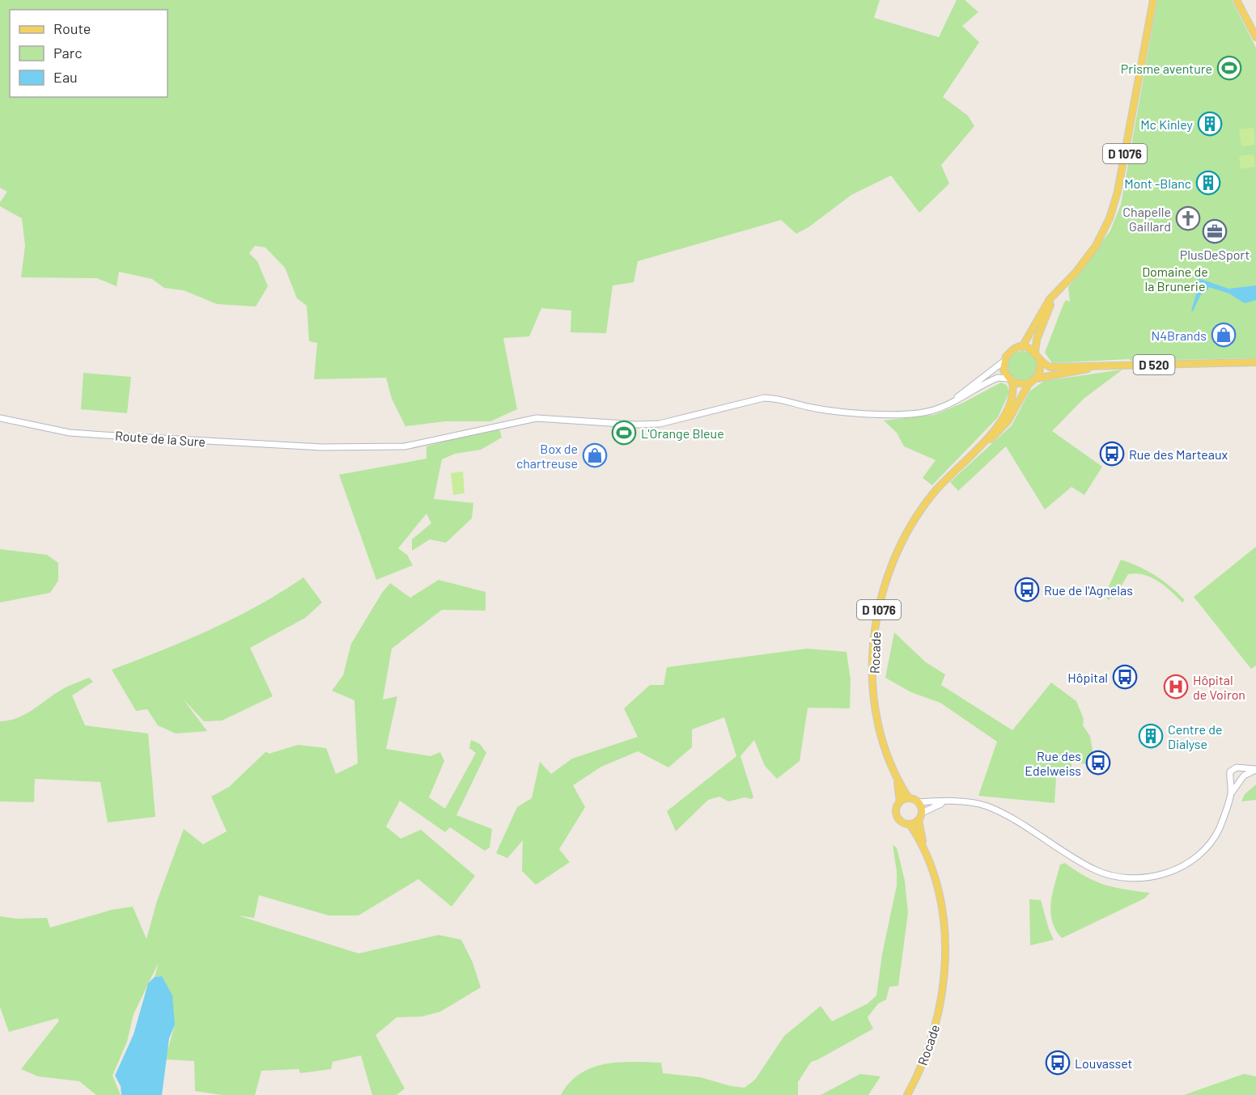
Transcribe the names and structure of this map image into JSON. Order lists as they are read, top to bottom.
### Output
{
  "streets": {
    "main road": [
      "D 1076",
      "D 520",
      "Route de la Sure",
      "Rocade"
    ]
  },
  "crossings": [
    ["D 1076", "D 520"],
    ["D 1076", "Rocade"],
    ["D 520", "Rocade"]
  ],
  "parks": ["Domaine de la Brunerie"],
  "places": {
    "sports": ["Prisme aventure", "L'Orange Bleue"],
    "building": ["Mc Kinley", "Mont -Blanc", "Centre de Dialyse"],
    "church": ["Chapelle Gaillard"],
    "office": ["PlusDeSport"],
    "shop": ["N4Brands", "Box de chartreuse"],
    "bus stop": [
      "Rue des Marteaux",
      "Rue de l'Agnelas",
      "Hôpital",
      "Rue des Edelweiss",
      "Louvasset"
    ],
    "hospital": ["Hôpital de Voiron"]
  },
  "legend": ["Route", "Parc", "Eau"]
}
